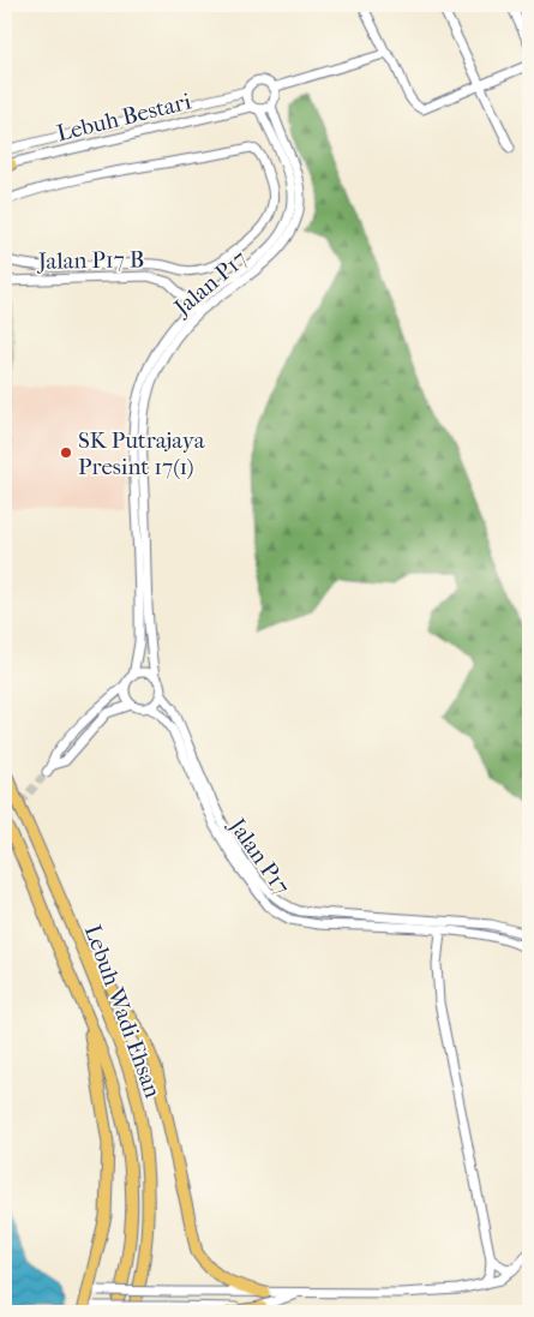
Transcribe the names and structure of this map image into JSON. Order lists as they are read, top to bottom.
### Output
{
  "streets": {
    "main road": ["Lebuh Wadi Ehsan"],
    "street": ["Lebuh Bestari", "Jalan P17 B", "Jalan P17"]
  },
  "crossings": [
    ["Lebuh Bestari", "Jalan P17"],
    ["Jalan P17 B", "Jalan P17"]
  ],
  "places": ["SK Putrajaya Presint 17(1)"]
}
